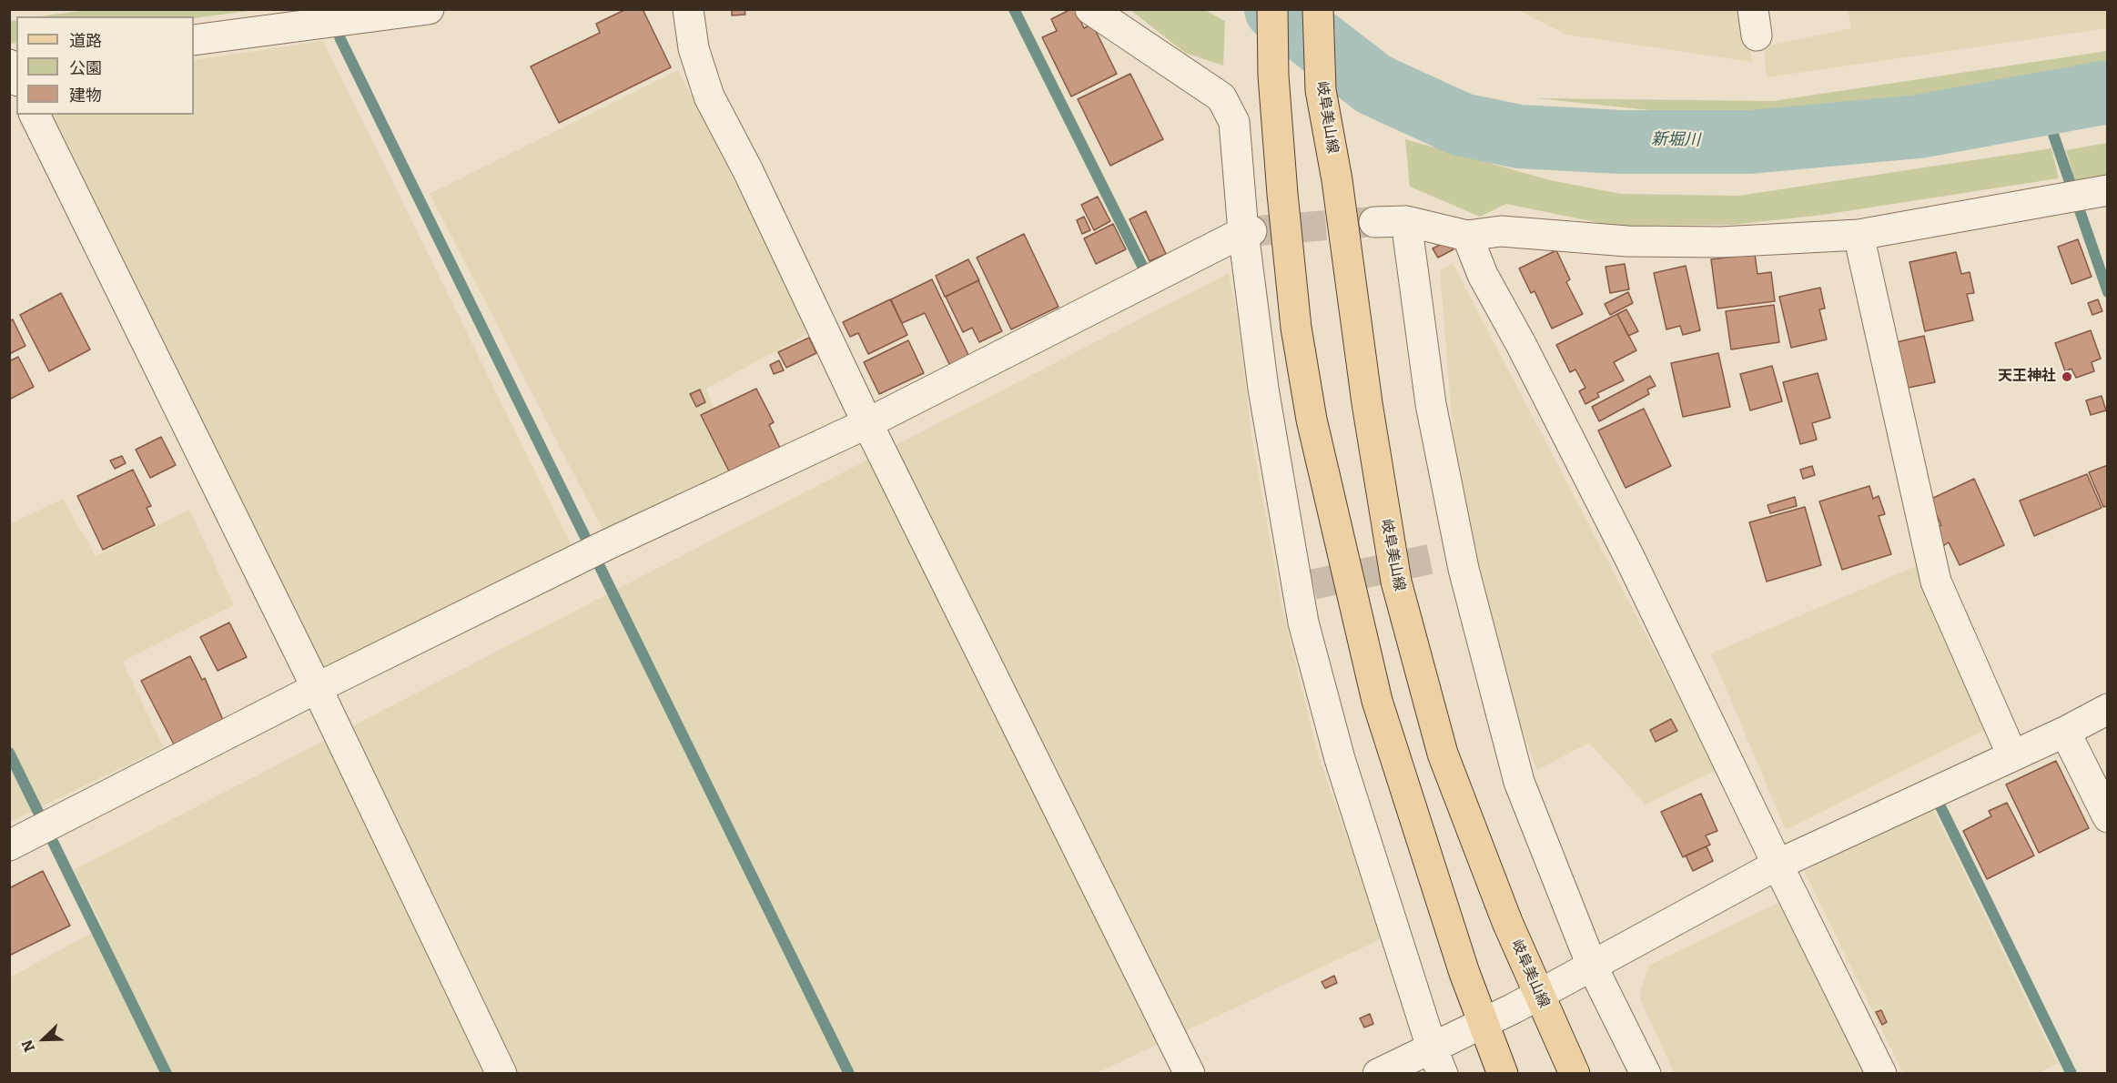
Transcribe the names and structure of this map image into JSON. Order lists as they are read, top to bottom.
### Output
{
  "streets": {
    "main road": ["岐阜美山線"]
  },
  "water": ["新堀川"],
  "places": ["天王神社"],
  "legend": ["道路", "公園", "建物"],
  "north": "bottom left"
}
